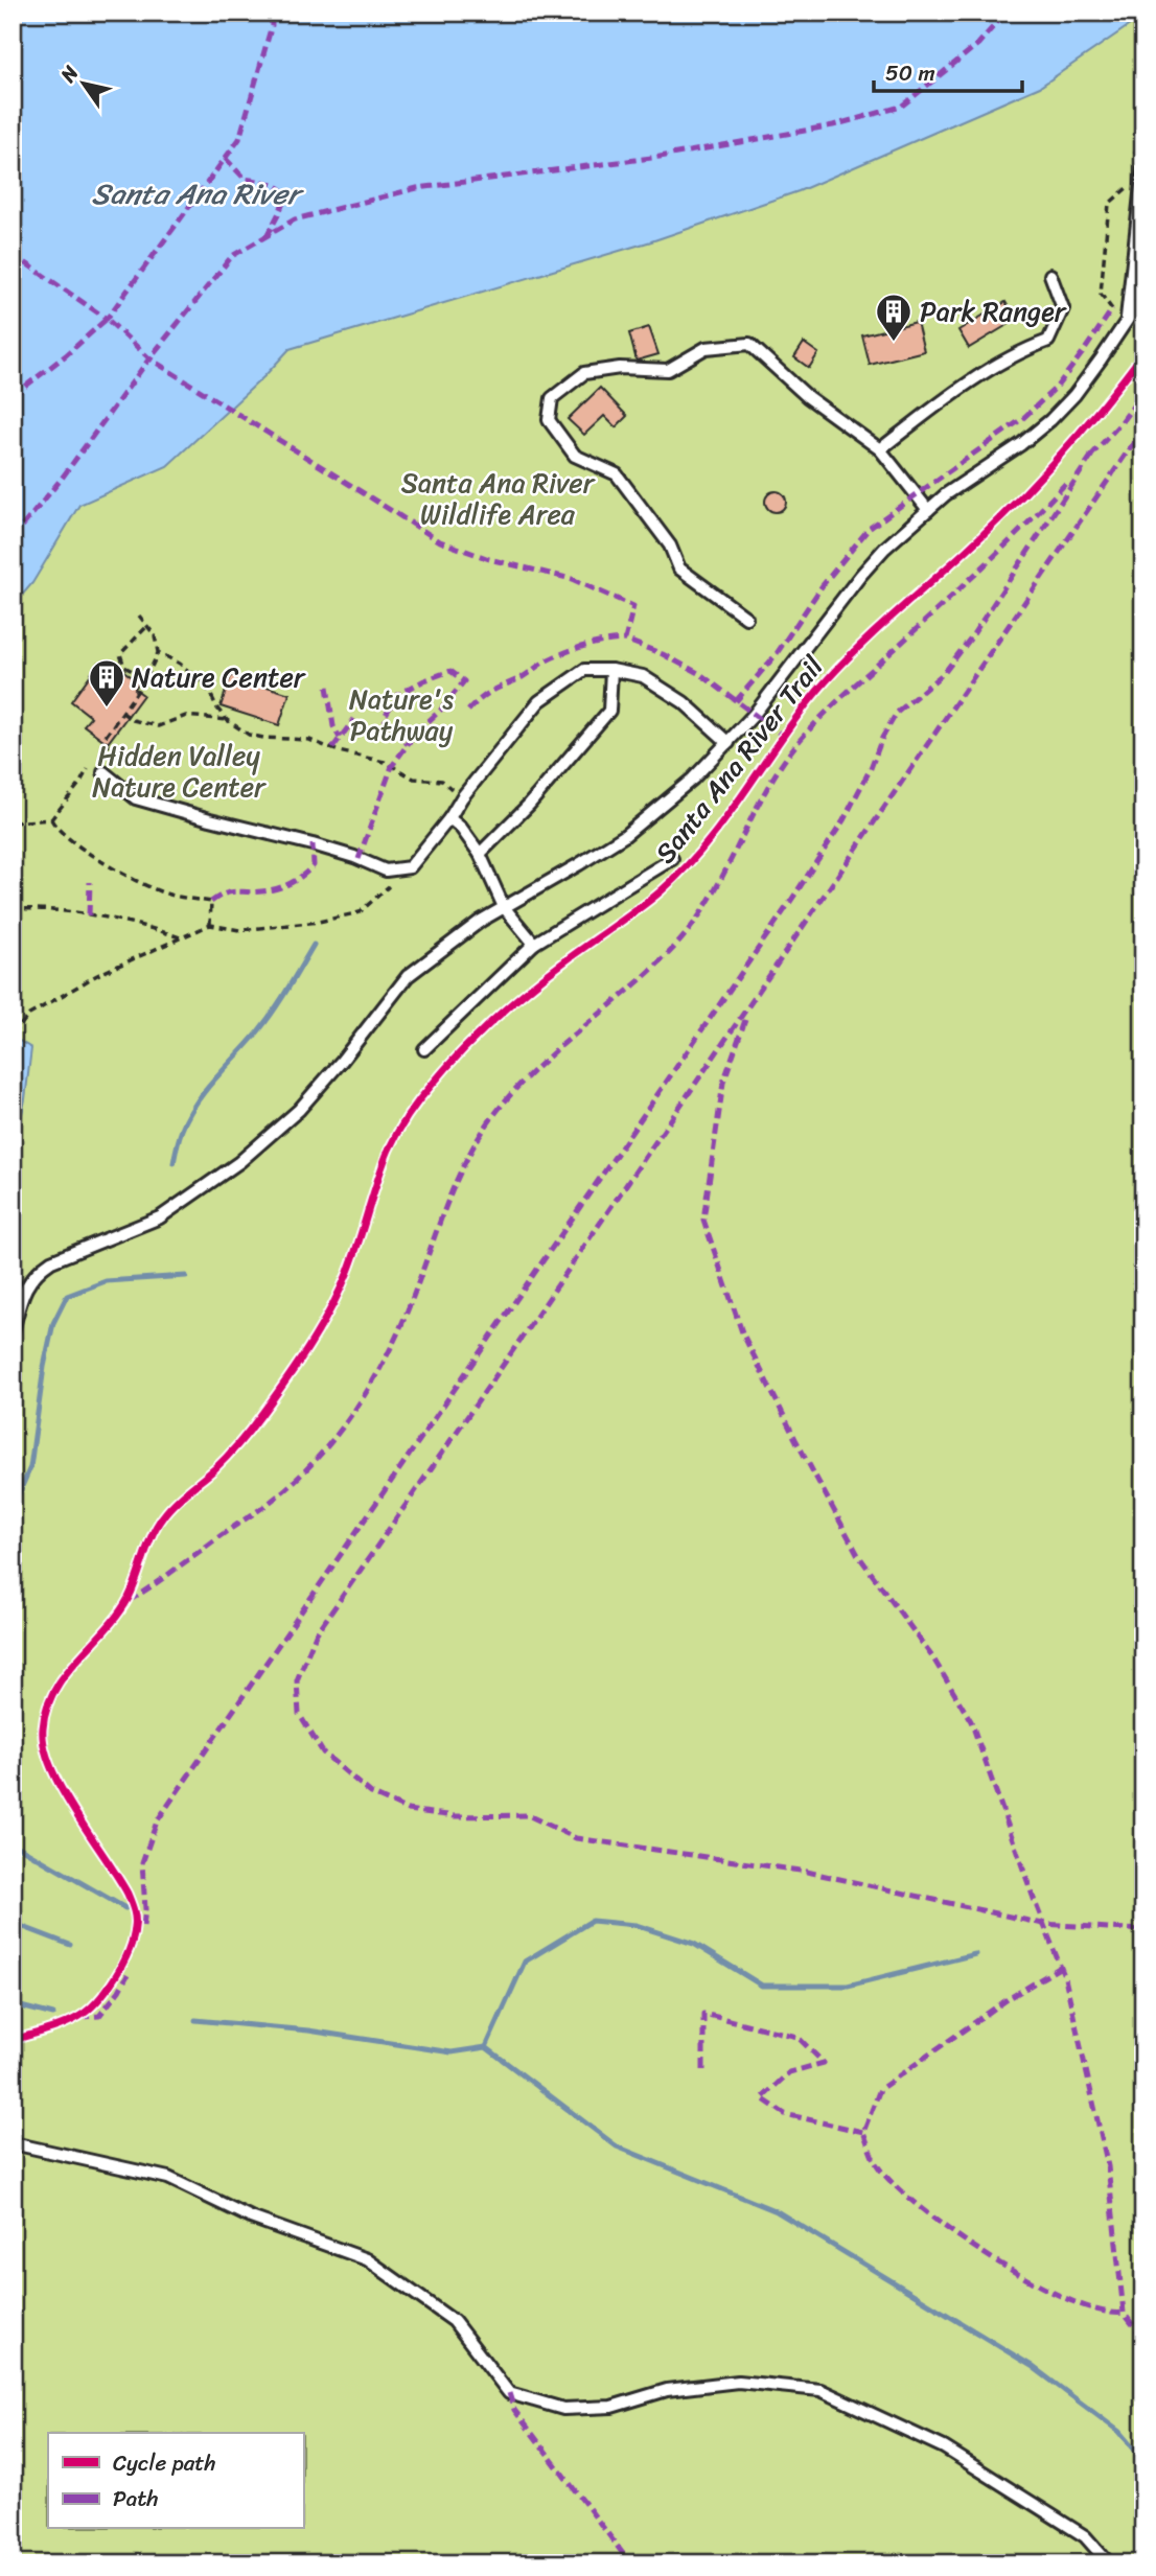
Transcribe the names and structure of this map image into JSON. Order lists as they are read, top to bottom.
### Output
{
  "streets": {
    "cycle path": ["Santa Ana River Trail"]
  },
  "water": ["Santa Ana River"],
  "parks": ["Santa Ana River Wildlife Area", "Nature's Pathway", "Hidden Valley Nature Center"],
  "places": {
    "building": ["Park Ranger", "Nature Center"]
  },
  "legend": ["Cycle path", "Path"],
  "scale_bar": "50 m",
  "north": "top left"
}
